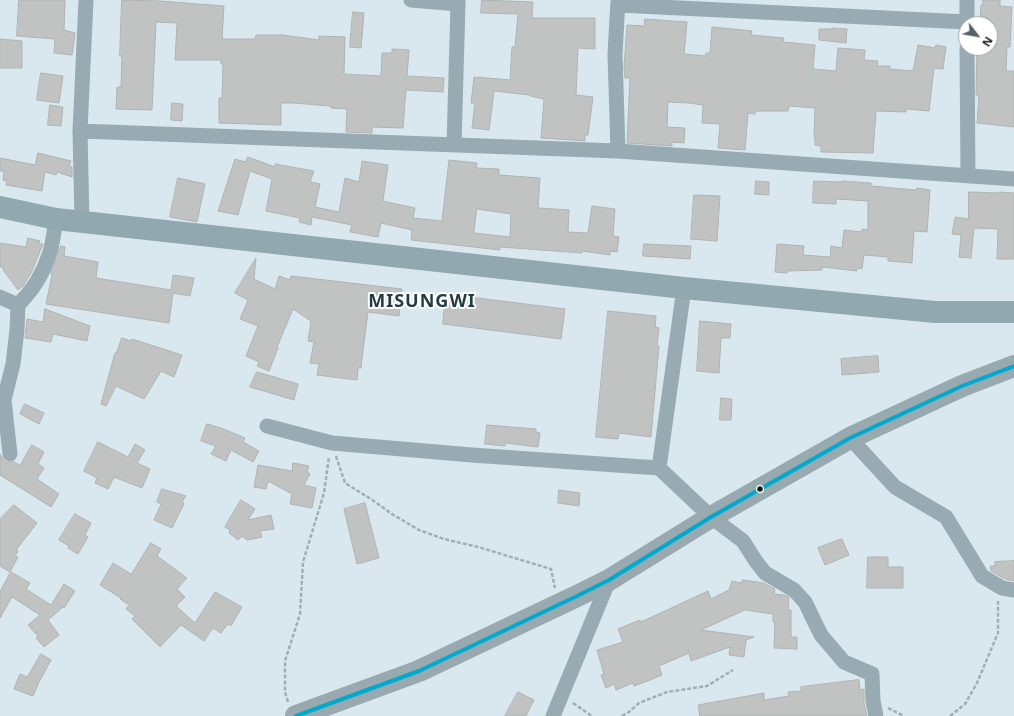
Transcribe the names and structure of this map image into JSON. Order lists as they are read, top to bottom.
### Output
{
  "districts": ["MISUNGWI"],
  "north": "bottom right"
}
